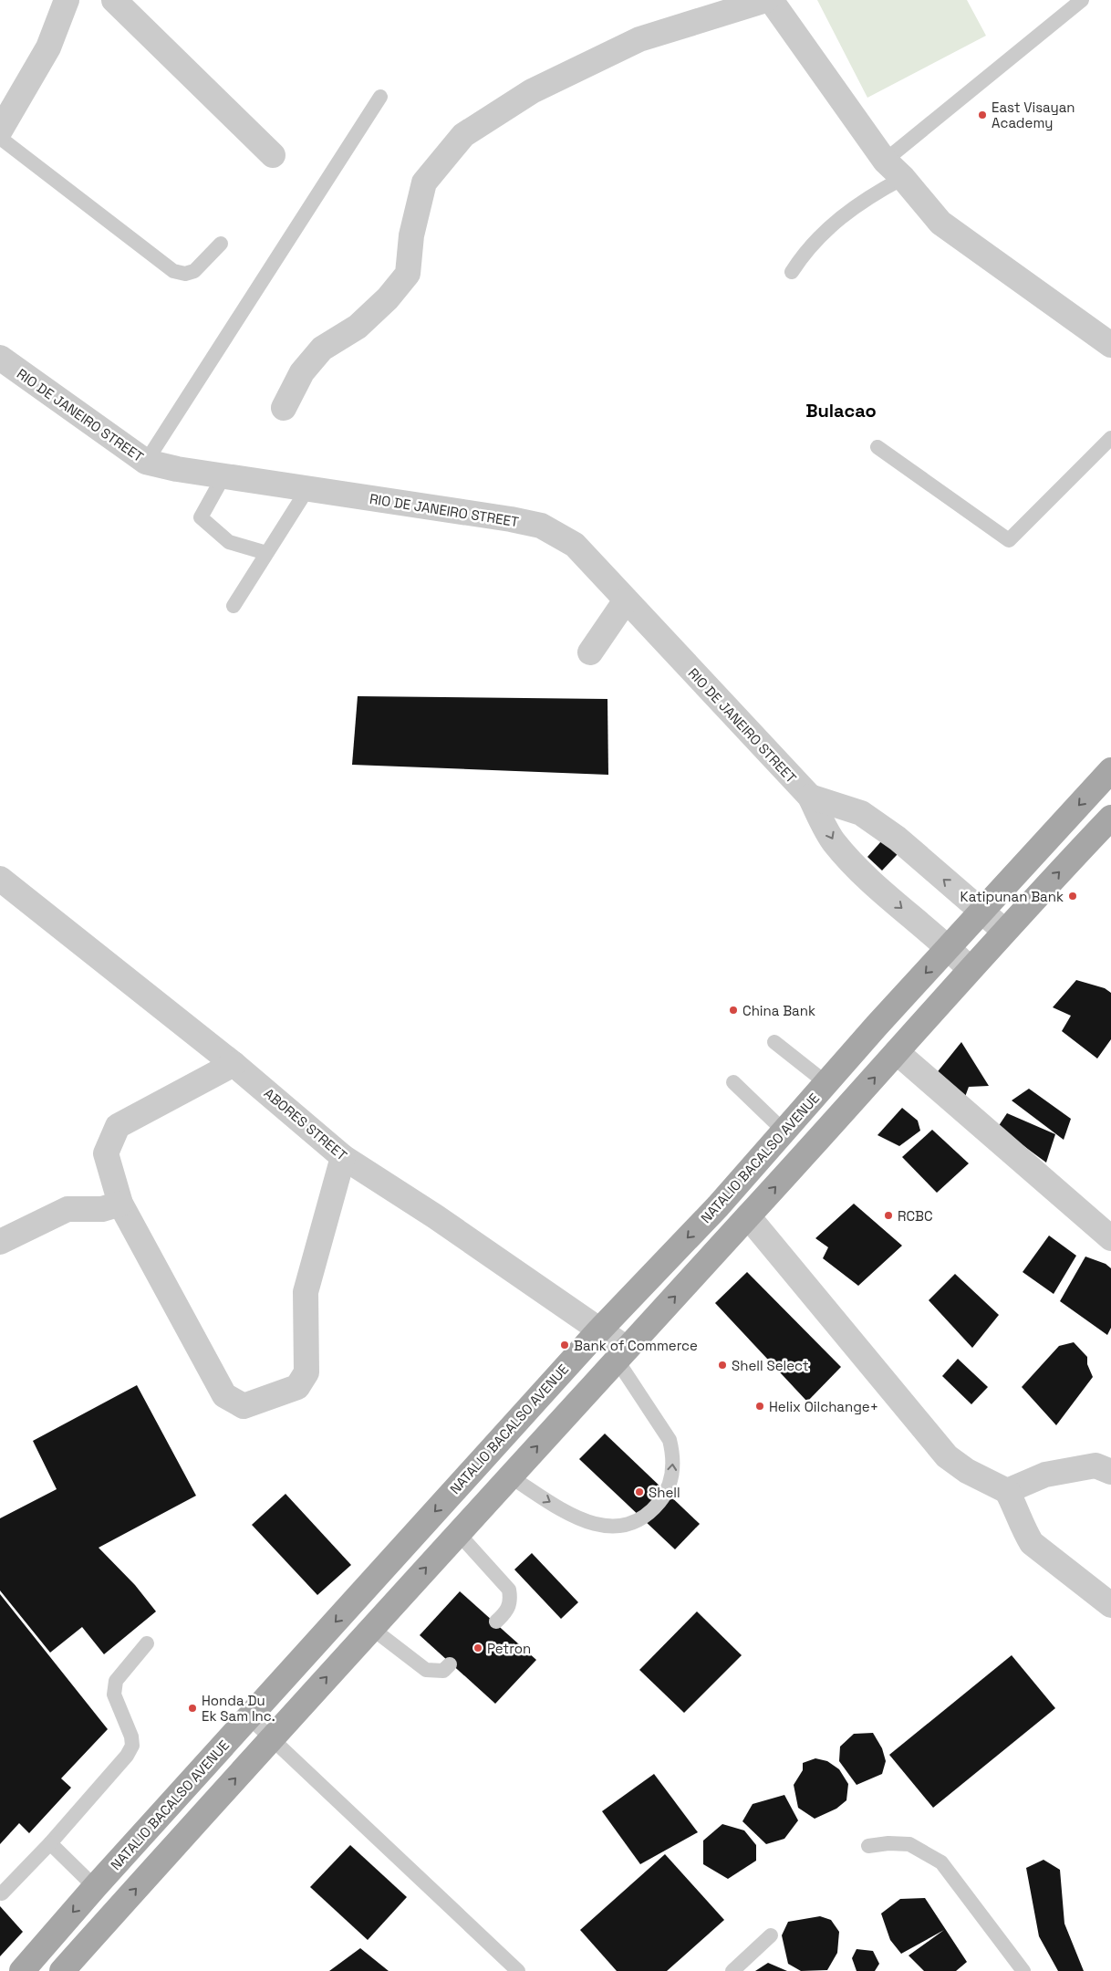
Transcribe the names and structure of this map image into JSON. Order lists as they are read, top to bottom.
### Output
{
  "streets": {
    "main road": ["NATALIO BACALSO AVENUE"],
    "street": ["RIO DE JANEIRO STREET", "ABORES STREET"]
  },
  "crossings": [
    ["RIO DE JANEIRO STREET", "NATALIO BACALSO AVENUE"],
    ["ABORES STREET", "NATALIO BACALSO AVENUE"]
  ],
  "districts": ["Bulacao"],
  "places": [
    "East Visayan Academy",
    "Katipunan Bank",
    "China Bank",
    "RCBC",
    "Bank of Commerce",
    "Shell Select",
    "Helix Oilchange+",
    "Shell",
    "Petron",
    "Honda Du Ek Sam Inc."
  ]
}
